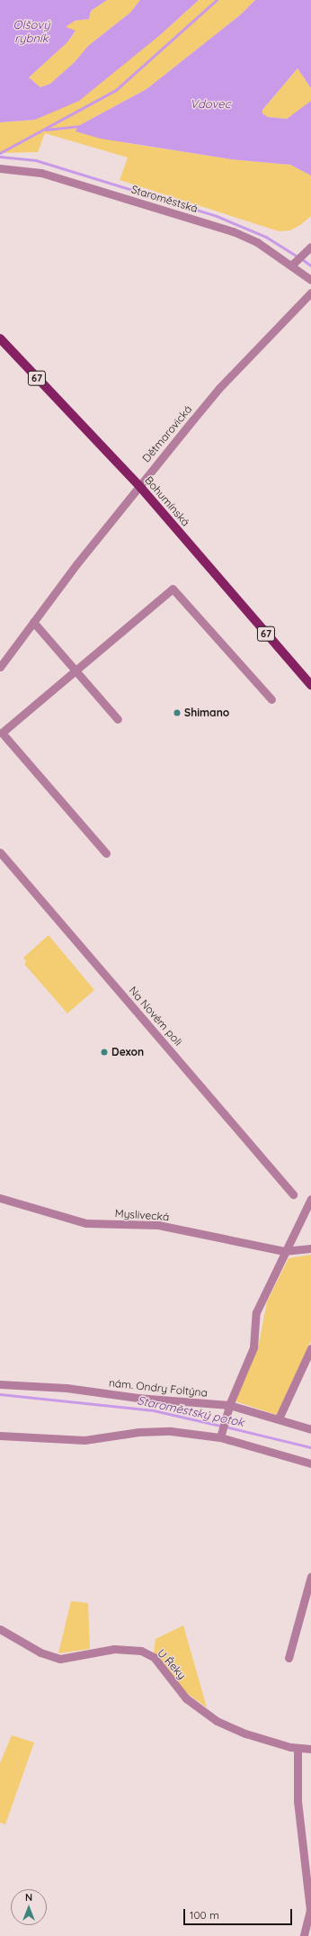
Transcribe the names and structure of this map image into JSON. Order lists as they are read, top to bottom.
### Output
{
  "streets": {
    "main road": ["67", "Bohumínská"],
    "street": [
      "Staroměstská",
      "Dětmarovická",
      "Na Novém poli",
      "Myslivecká",
      "nám. Ondry Foltýna",
      "U Řeky"
    ]
  },
  "crossings": [
    ["Dětmarovická", "Bohumínská"]
  ],
  "water": ["Olšový rybník", "Vdovec", "Staroměstský potok"],
  "places": ["Shimano", "Dexon"],
  "scale_bar": "100 m",
  "north": "top"
}
